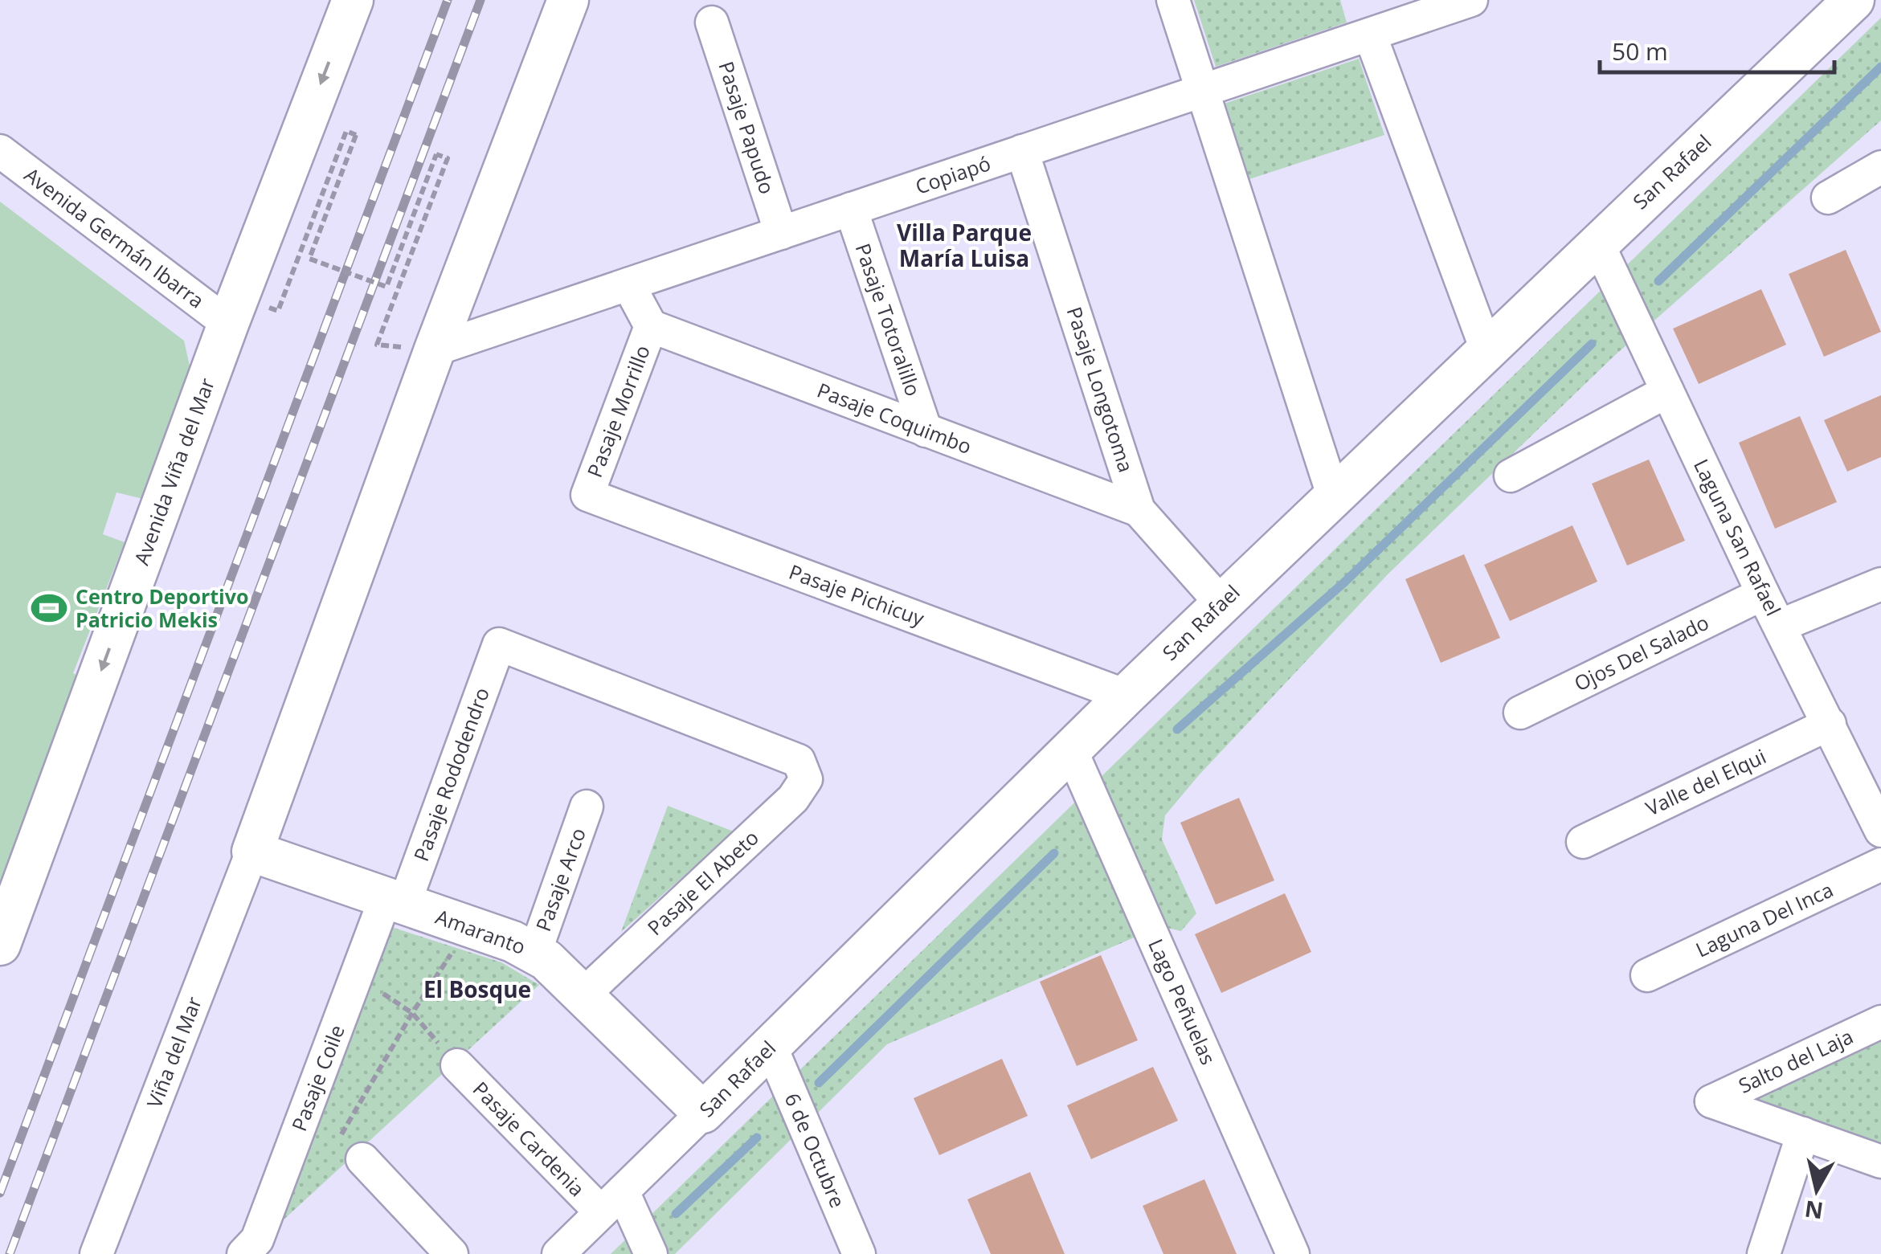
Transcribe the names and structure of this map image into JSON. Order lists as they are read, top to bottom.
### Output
{
  "streets": {
    "street": [
      "Pasaje Papudo",
      "San Rafael",
      "Copiapó",
      "Avenida Germán Ibarra",
      "Pasaje Totoralillo",
      "Pasaje Longotoma",
      "Pasaje Morrillo",
      "Pasaje Coquimbo",
      "Avenida Viña del Mar",
      "Laguna San Rafael",
      "Pasaje Pichicuy",
      "Ojos Del Salado",
      "Pasaje Rododendro",
      "Valle del Elqui",
      "Pasaje Arco",
      "Pasaje El Abeto",
      "Laguna Del Inca",
      "Amaranto",
      "Lago Peñuelas",
      "Viña del Mar",
      "Salto del Laja",
      "Pasaje Coile",
      "Pasaje Cardenia",
      "6 de Octubre"
    ]
  },
  "crossings": [
    ["Pasaje Papudo", "Copiapó"],
    ["San Rafael", "Pasaje Longotoma"],
    ["San Rafael", "Laguna San Rafael"],
    ["San Rafael", "Pasaje Pichicuy"],
    ["San Rafael", "Amaranto"],
    ["San Rafael", "Lago Peñuelas"],
    ["San Rafael", "Pasaje Cardenia"],
    ["San Rafael", "6 de Octubre"],
    ["Copiapó", "Pasaje Totoralillo"],
    ["Copiapó", "Pasaje Longotoma"],
    ["Copiapó", "Pasaje Morrillo"],
    ["Avenida Germán Ibarra", "Avenida Viña del Mar"],
    ["Pasaje Totoralillo", "Pasaje Coquimbo"],
    ["Pasaje Longotoma", "Pasaje Coquimbo"],
    ["Pasaje Morrillo", "Pasaje Coquimbo"],
    ["Pasaje Morrillo", "Pasaje Pichicuy"],
    ["Laguna San Rafael", "Ojos Del Salado"],
    ["Laguna San Rafael", "Valle del Elqui"],
    ["Pasaje Rododendro", "Pasaje El Abeto"],
    ["Pasaje Rododendro", "Amaranto"],
    ["Pasaje Rododendro", "Pasaje Coile"],
    ["Pasaje Arco", "Amaranto"],
    ["Pasaje El Abeto", "Amaranto"],
    ["Amaranto", "Viña del Mar"],
    ["Amaranto", "Pasaje Coile"]
  ],
  "districts": ["Villa Parque María Luisa", "El Bosque"],
  "places": {
    "sports": ["Centro Deportivo Patricio Mekis"]
  },
  "scale_bar": "50 m",
  "north": "bottom"
}
